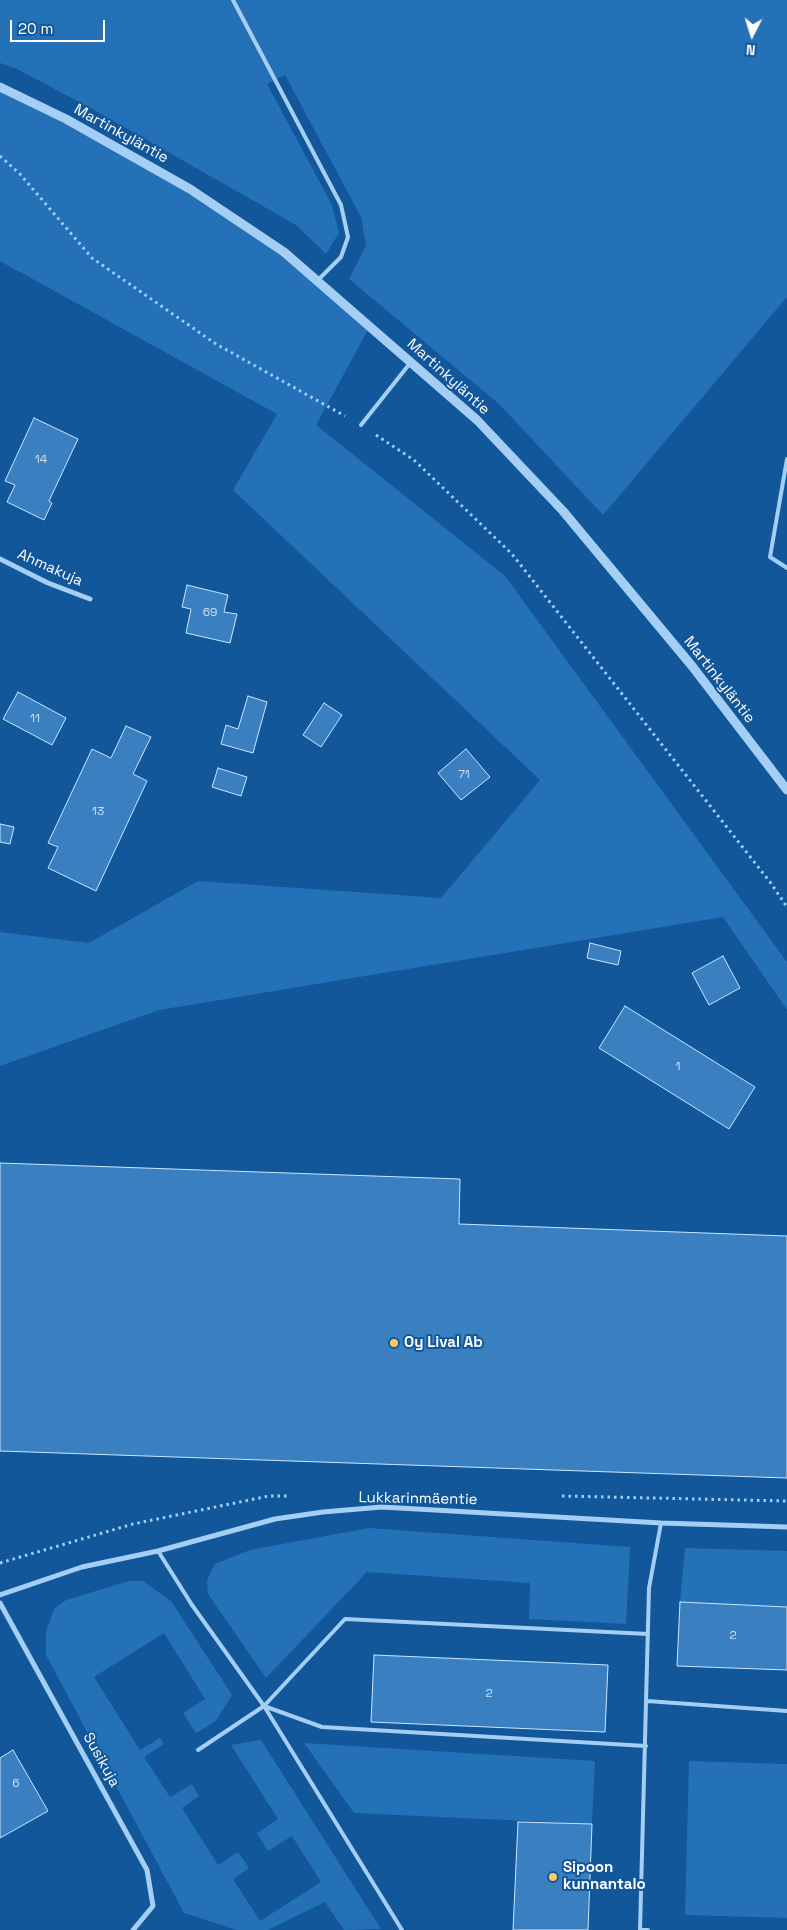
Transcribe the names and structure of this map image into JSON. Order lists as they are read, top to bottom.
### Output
{
  "streets": {
    "street": [
      "Martinkyläntie",
      "Ahmakuja",
      "Lukkarinmäentie",
      "Susikuja"
    ]
  },
  "places": ["Oy Lival Ab", "Sipoon kunnantalo"],
  "house_numbers": [
    "14",
    "69",
    "11",
    "71",
    "13",
    "1",
    "2",
    "2",
    "6"
  ],
  "scale_bar": "20 m",
  "north": "bottom"
}
